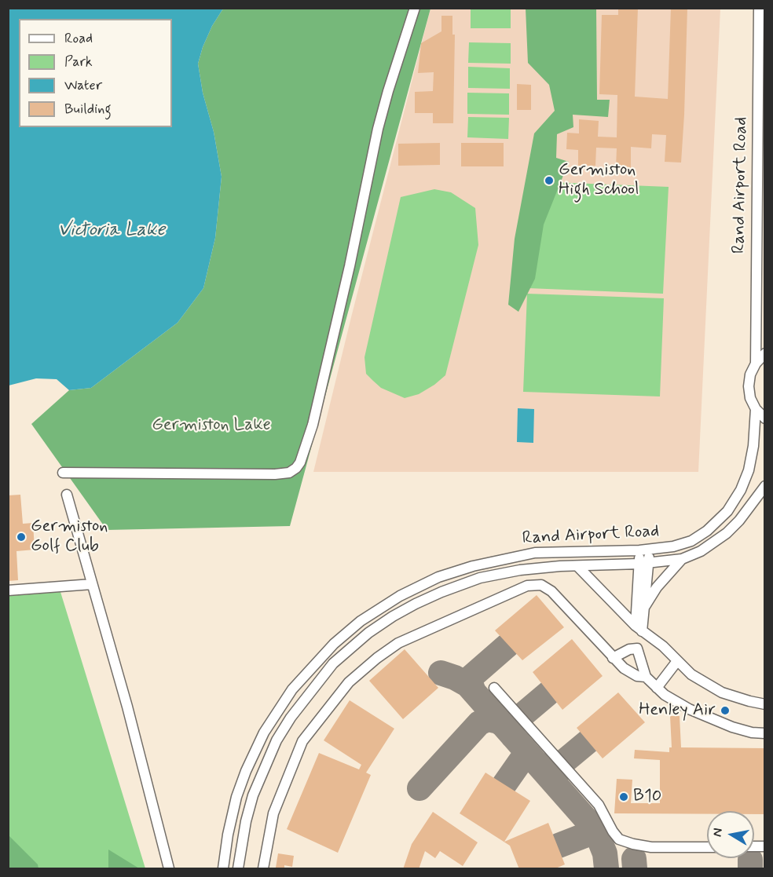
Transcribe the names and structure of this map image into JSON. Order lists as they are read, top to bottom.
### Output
{
  "streets": {
    "street": ["Rand Airport Road"]
  },
  "water": ["Victoria Lake"],
  "parks": ["Germiston Lake"],
  "places": [
    "Germiston High School",
    "Germiston Golf Club",
    "Henley Air",
    "B10"
  ],
  "legend": [
    "Road",
    "Park",
    "Water",
    "Building"
  ],
  "north": "left"
}
